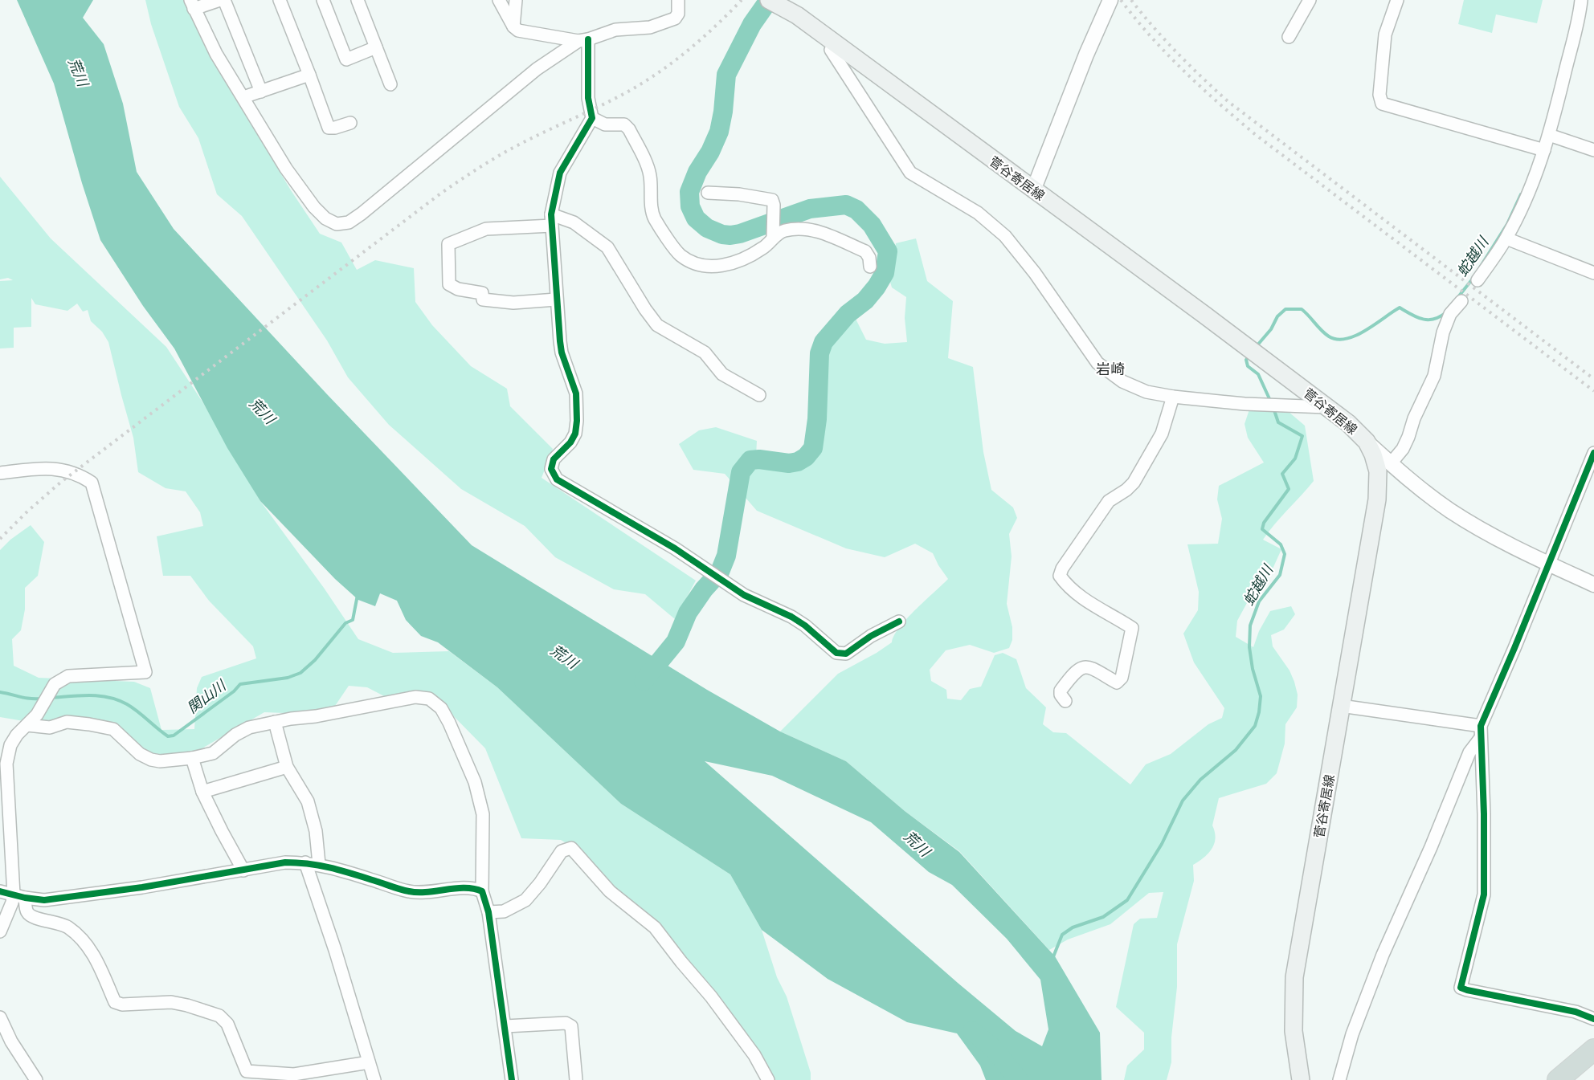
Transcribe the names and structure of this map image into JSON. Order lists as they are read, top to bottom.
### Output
{
  "streets": {
    "main road": ["菅谷寄居線"]
  },
  "districts": ["岩崎"],
  "water": ["荒川", "蛇越川", "関山川"]
}
